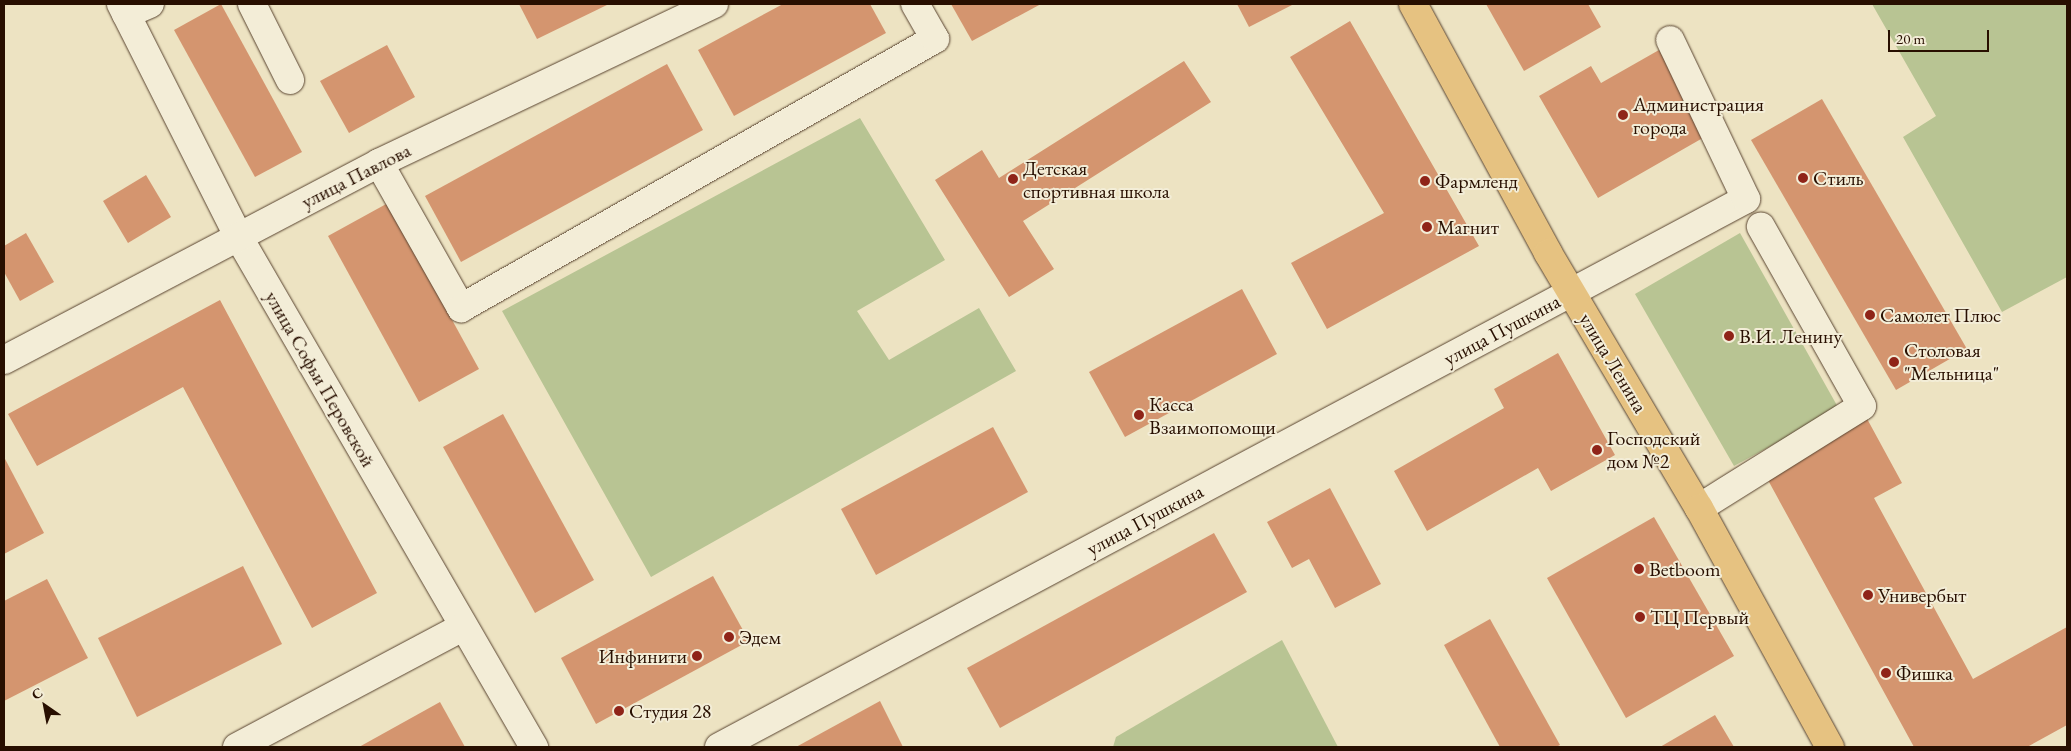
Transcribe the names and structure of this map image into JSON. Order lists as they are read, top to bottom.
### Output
{
  "streets": {
    "main road": ["улица Ленина"],
    "street": ["улица Павлова", "улица Пушкина", "улица Софьи Перовской"]
  },
  "crossings": [
    ["улица Павлова", "улица Софьи Перовской"],
    ["улица Пушкина", "улица Ленина"]
  ],
  "places": [
    "Администрация города",
    "Стиль",
    "Детская спортивная школа",
    "Фармленд",
    "Магнит",
    "Самолет Плюс",
    "В.И. Ленину",
    "Столовая \"Мельница\"",
    "Касса Взаимопомощи",
    "Господский дом №2",
    "Betboom",
    "Универбыт",
    "ТЦ Первый",
    "Эдем",
    "Инфинити",
    "Фишка",
    "Студия 28"
  ],
  "scale_bar": "20 m",
  "north": "top left"
}
